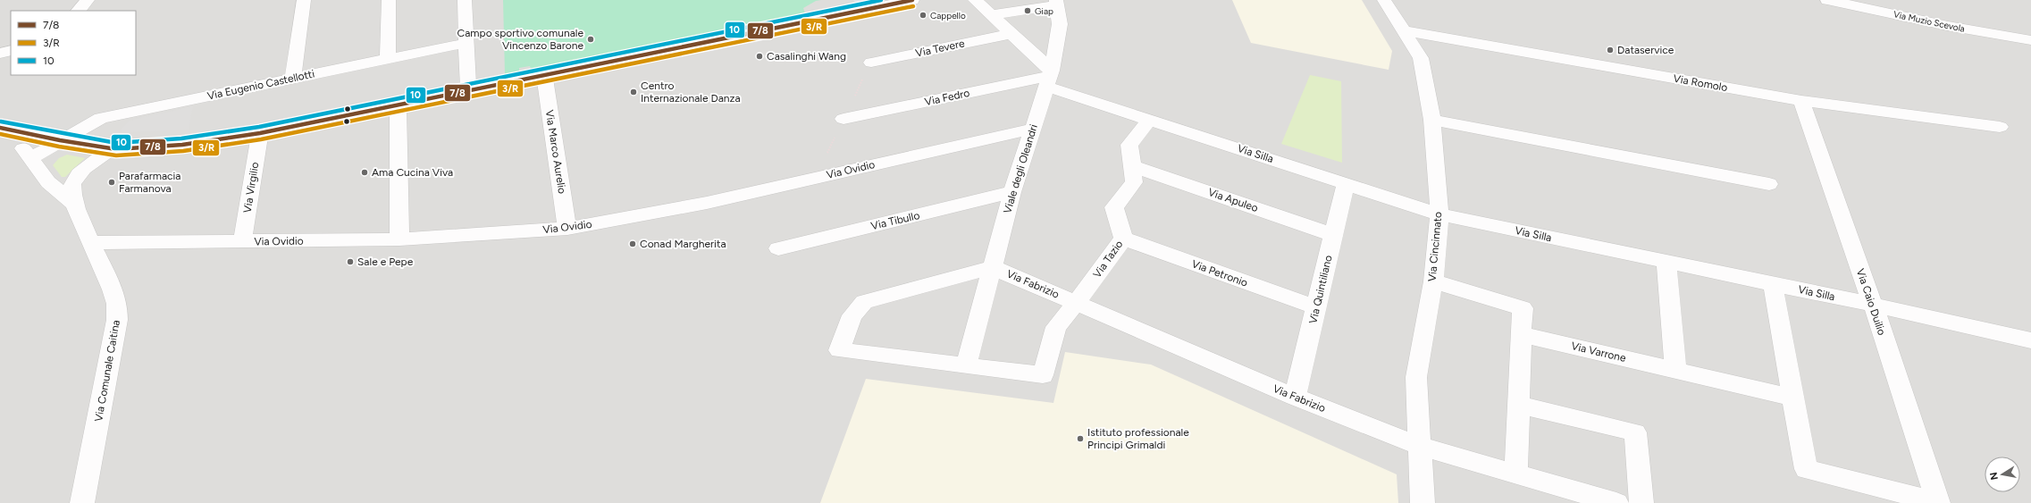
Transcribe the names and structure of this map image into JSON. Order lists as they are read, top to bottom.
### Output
{
  "streets": {
    "street": [
      "Via Muzio Scevola",
      "Via Tevere",
      "Via Romolo",
      "Via Eugenio Castellotti",
      "Via Fedro",
      "Via Marco Aurelio",
      "Via Silla",
      "Viale degli Oleandri",
      "Via Ovidio",
      "Via Virgilio",
      "Via Apuleo",
      "Via Tibullo",
      "Via Cincinnato",
      "Via Tazio",
      "Via Petronio",
      "Via Fabrizio",
      "Via Quintiliano",
      "Via Caio Duilio",
      "Via Varrone",
      "Via Comunale Caitina"
    ]
  },
  "crossings": [
    ["Via Romolo", "Via Cincinnato"],
    ["Via Romolo", "Via Caio Duilio"],
    ["Via Fedro", "Via Silla"],
    ["Via Fedro", "Viale degli Oleandri"],
    ["Via Marco Aurelio", "Via Ovidio"],
    ["Via Silla", "Viale degli Oleandri"],
    ["Via Silla", "Via Cincinnato"],
    ["Via Silla", "Via Tazio"],
    ["Via Silla", "Via Quintiliano"],
    ["Via Silla", "Via Caio Duilio"],
    ["Viale degli Oleandri", "Via Ovidio"],
    ["Viale degli Oleandri", "Via Tibullo"],
    ["Viale degli Oleandri", "Via Tazio"],
    ["Viale degli Oleandri", "Via Fabrizio"],
    ["Via Ovidio", "Via Virgilio"],
    ["Via Ovidio", "Via Comunale Caitina"],
    ["Via Apuleo", "Via Tazio"],
    ["Via Apuleo", "Via Quintiliano"],
    ["Via Cincinnato", "Via Fabrizio"],
    ["Via Tazio", "Via Petronio"],
    ["Via Tazio", "Via Fabrizio"],
    ["Via Petronio", "Via Quintiliano"],
    ["Via Fabrizio", "Via Quintiliano"]
  ],
  "places": [
    "Giap",
    "Cappello",
    "Campo sportivo comunale Vincenzo Barone",
    "Dataservice",
    "Casalinghi Wang",
    "Centro Internazionale Danza",
    "Ama Cucina Viva",
    "Parafarmacia Farmanova",
    "Conad Margherita",
    "Sale e Pepe",
    "Istituto professionale Principi Grimaldi"
  ],
  "lines": ["transit line 7/8", "transit line 10", "transit line 3/R"],
  "legend": ["7/8", "3/R", "10"],
  "north": "left"
}
